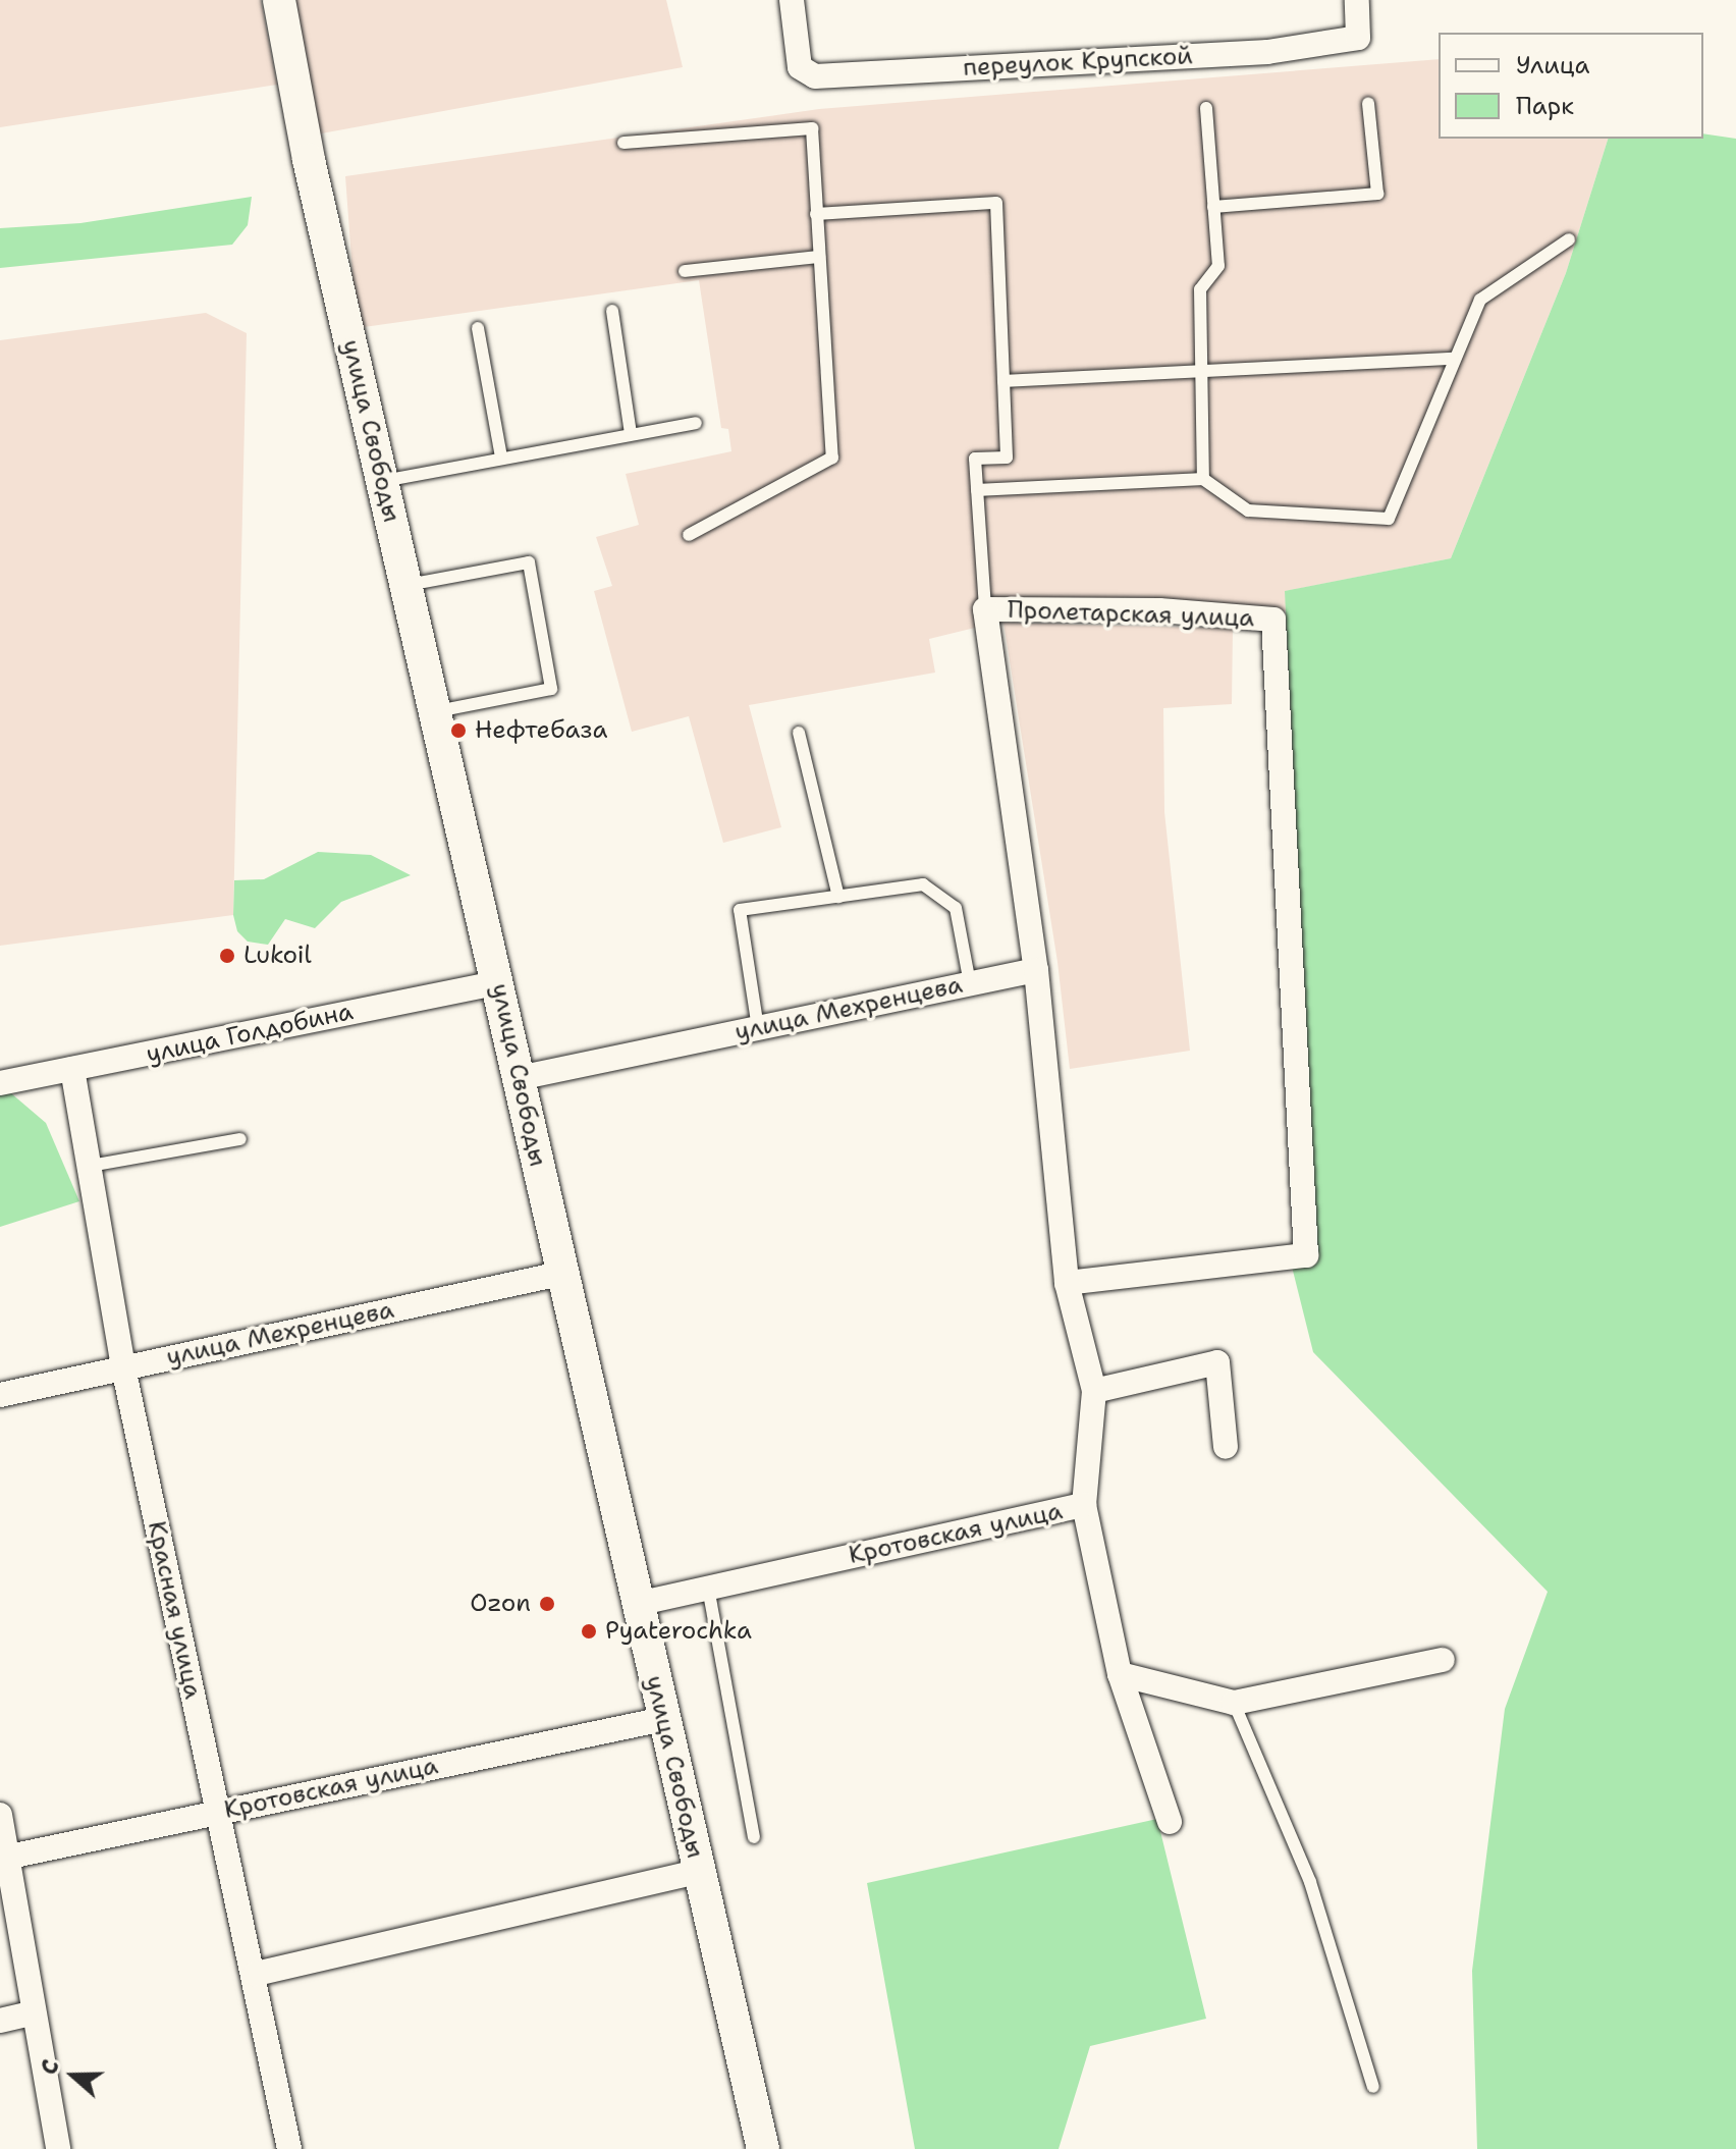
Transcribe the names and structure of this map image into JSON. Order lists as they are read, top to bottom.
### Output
{
  "streets": {
    "main road": ["улица Свободы"],
    "street": [
      "переулок Крупской",
      "Пролетарская улица",
      "улица Мехренцева",
      "улица Голдобина",
      "Кротовская улица",
      "Красная улица"
    ]
  },
  "crossings": [
    ["улица Свободы", "улица Мехренцева"],
    ["улица Свободы", "улица Голдобина"],
    ["улица Свободы", "Кротовская улица"],
    ["Пролетарская улица", "улица Мехренцева"],
    ["Пролетарская улица", "Кротовская улица"],
    ["улица Мехренцева", "Красная улица"],
    ["улица Голдобина", "Красная улица"],
    ["Кротовская улица", "Красная улица"]
  ],
  "places": [
    "Нефтебаза",
    "Lukoil",
    "Ozon",
    "Pyaterochka"
  ],
  "legend": ["Улица", "Парк"],
  "north": "left"
}
